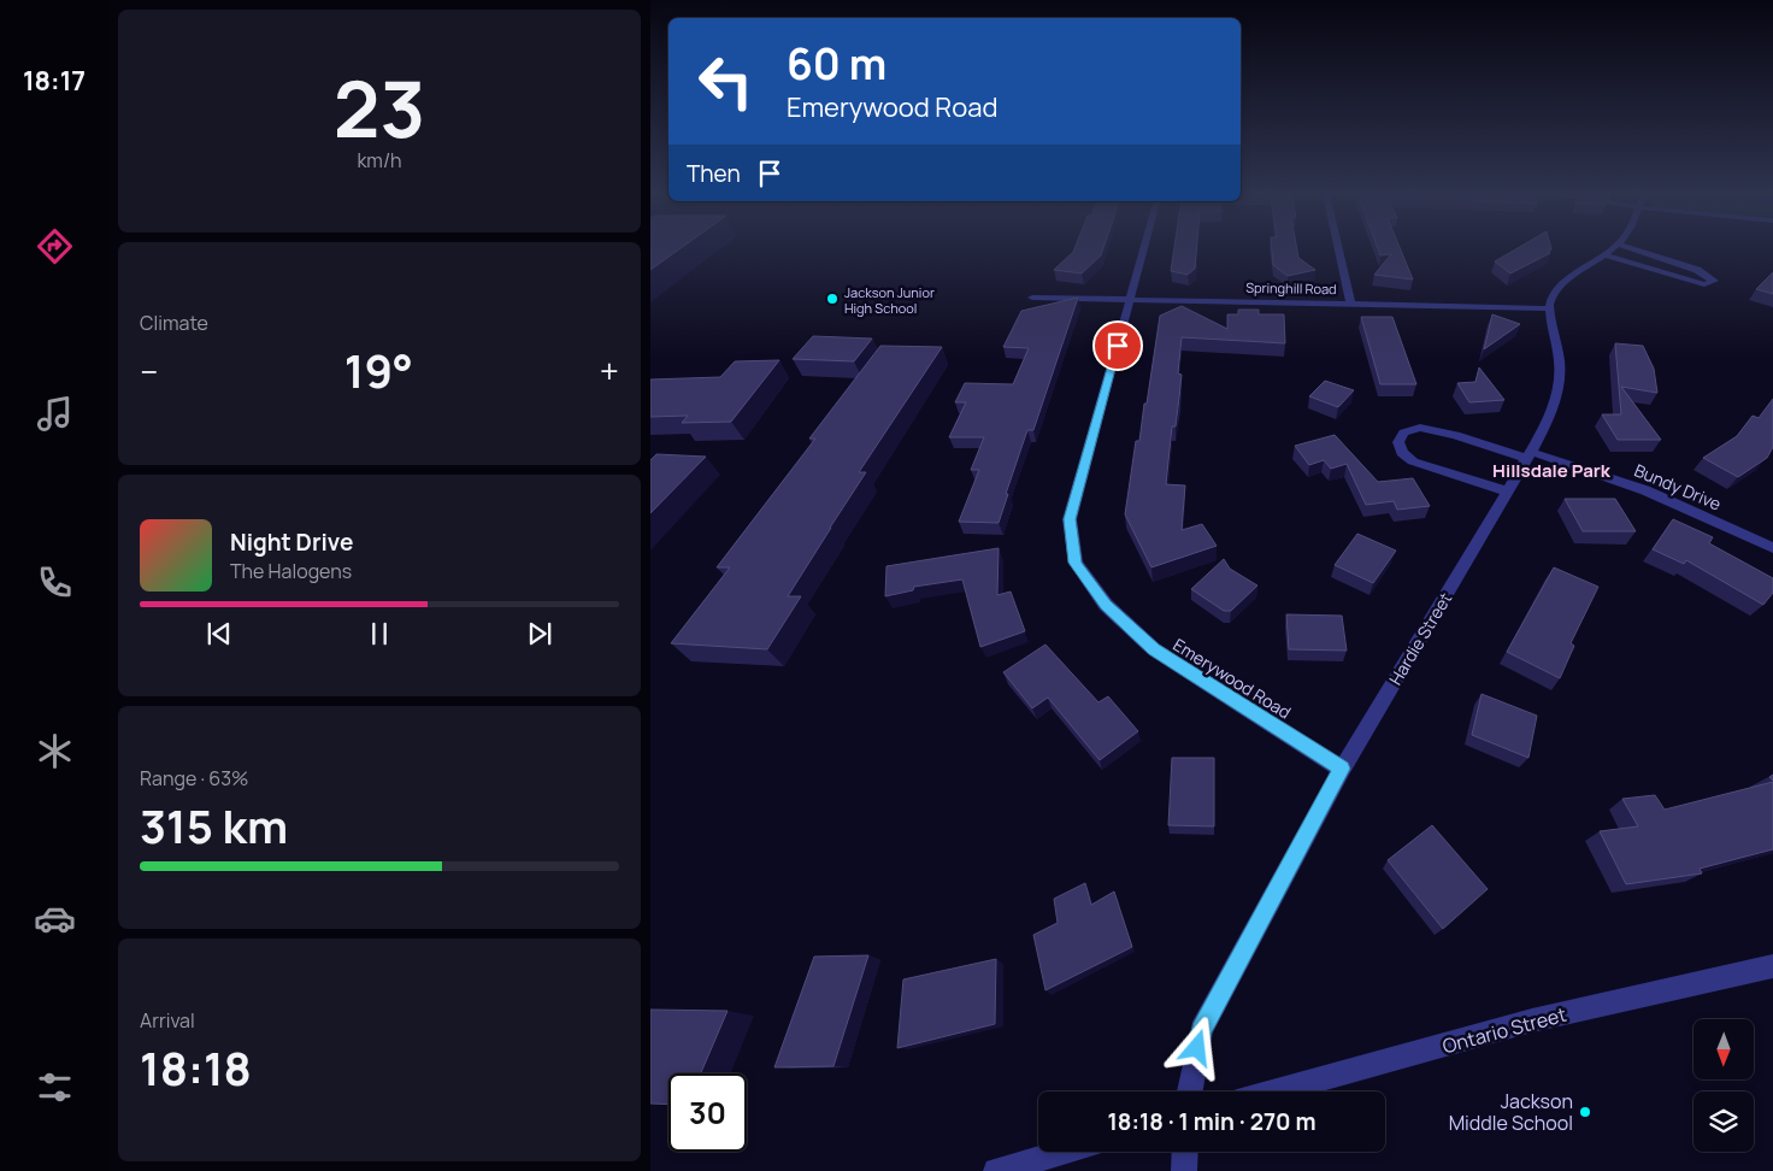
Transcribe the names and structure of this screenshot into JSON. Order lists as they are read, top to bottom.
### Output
{
  "streets": {
    "street": [
      "Springhill Road",
      "Bundy Drive",
      "Hardie Street",
      "Emerywood Road",
      "Ontario Street"
    ]
  },
  "crossings": [
    ["Springhill Road", "Hardie Street"],
    ["Springhill Road", "Emerywood Road"],
    ["Bundy Drive", "Hardie Street"],
    ["Hardie Street", "Emerywood Road"]
  ],
  "districts": ["Hillsdale Park"],
  "places": ["Jackson Junior High School", "Jackson Middle School"],
  "north": "bottom",
  "page": {
    "tabs": "18:17",
    "tile": [
      ["23", "km/h"],
      "Climate",
      ["Range · 63%", "315 km"],
      ["Arrival", "18:18"]
    ],
    "turn": ["60 m", "Emerywood Road"],
    "then": "Then",
    "heat": ["−", "19°", "+"],
    "song": ["Night Drive", "The Halogens"],
    "limit": "30",
    "trip": "18:18 · 1 min · 270 m"
  }
}
